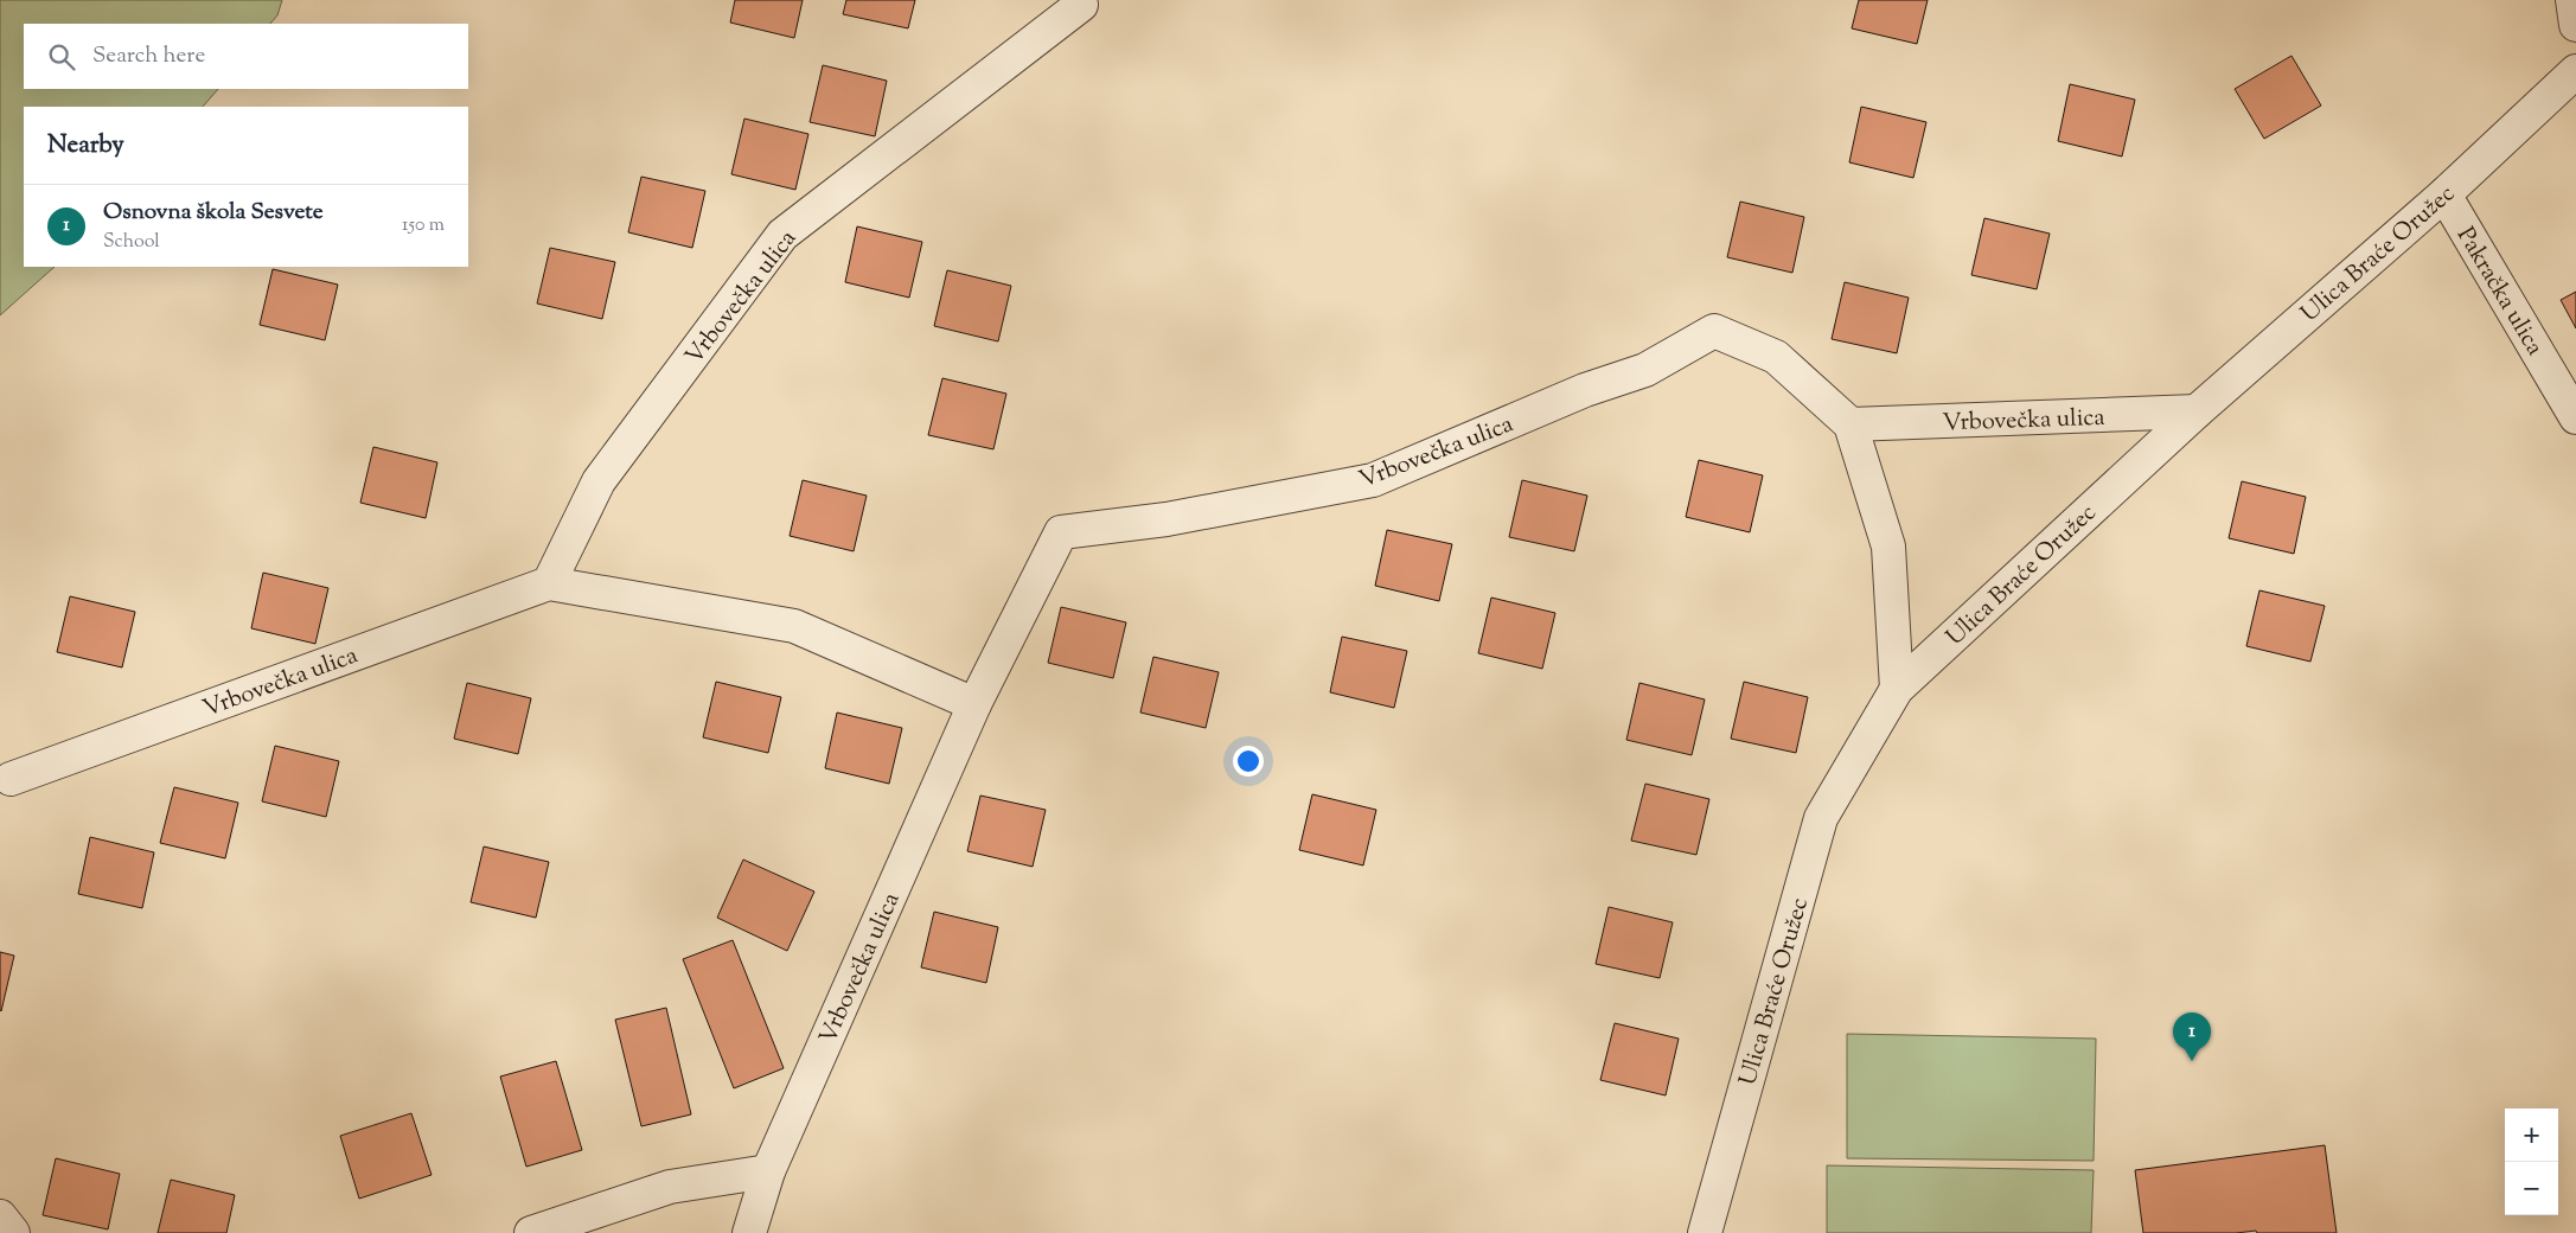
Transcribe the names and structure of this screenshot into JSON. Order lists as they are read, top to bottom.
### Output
{
  "streets": {
    "street": ["Ulica Braće Oružec", "Pakračka ulica", "Vrbovečka ulica"]
  },
  "crossings": [
    ["Ulica Braće Oružec", "Pakračka ulica"],
    ["Ulica Braće Oružec", "Vrbovečka ulica"]
  ],
  "page": {
    "search": "Search here",
    "heading": "Nearby",
    "list": [
      {
        "mark": "1",
        "name": "Osnovna škola Sesvete",
        "note": "School",
        "value": "150 m"
      }
    ],
    "pins": "1",
    "map_buttons": ["+", "−"]
  }
}
